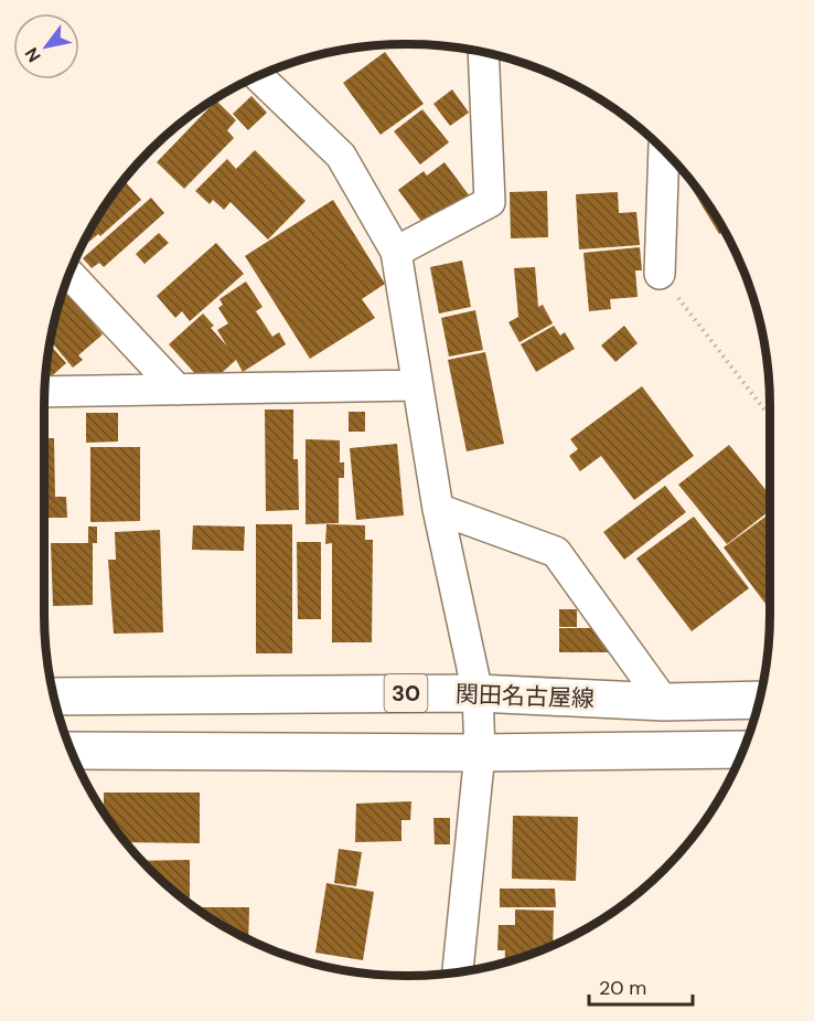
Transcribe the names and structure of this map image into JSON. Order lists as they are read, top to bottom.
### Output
{
  "streets": {
    "main road": ["30", "関田名古屋線"]
  },
  "scale_bar": "20 m",
  "north": "bottom left"
}
